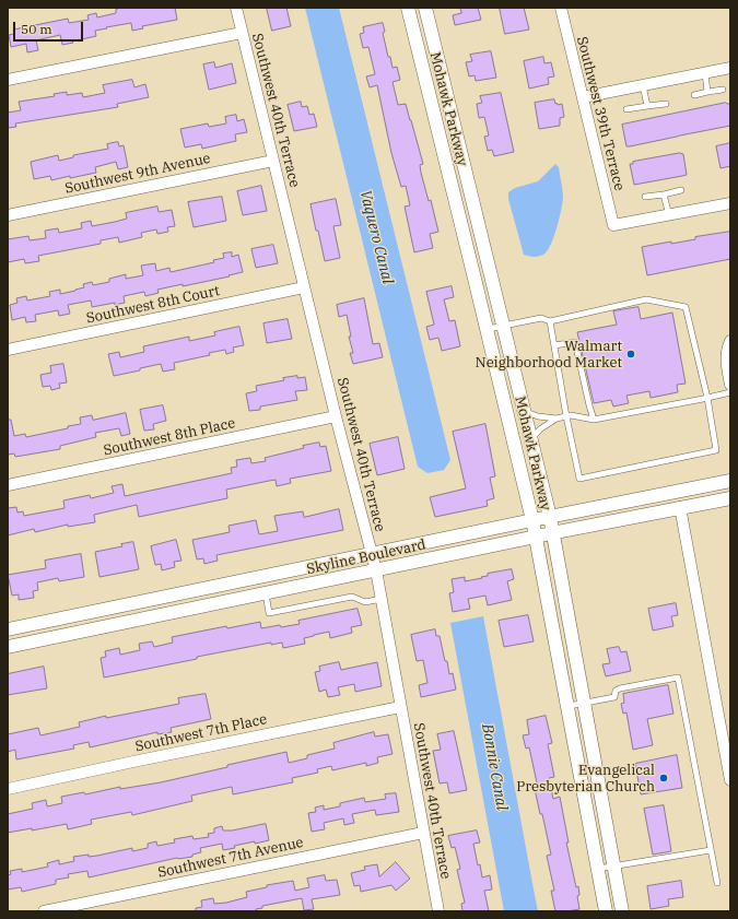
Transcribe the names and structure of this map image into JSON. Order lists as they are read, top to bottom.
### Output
{
  "streets": {
    "street": [
      "Mohawk Parkway",
      "Southwest 40th Terrace",
      "Southwest 39th Terrace",
      "Southwest 9th Avenue",
      "Southwest 8th Court",
      "Southwest 8th Place",
      "Skyline Boulevard",
      "Southwest 7th Place",
      "Southwest 7th Avenue"
    ]
  },
  "crossings": [
    ["Mohawk Parkway", "Skyline Boulevard"],
    ["Southwest 40th Terrace", "Southwest 9th Avenue"],
    ["Southwest 40th Terrace", "Southwest 8th Court"],
    ["Southwest 40th Terrace", "Southwest 8th Place"],
    ["Southwest 40th Terrace", "Skyline Boulevard"],
    ["Southwest 40th Terrace", "Southwest 7th Place"],
    ["Southwest 40th Terrace", "Southwest 7th Avenue"]
  ],
  "water": ["Vaquero Canal", "Bonnie Canal"],
  "places": ["Walmart Neighborhood Market", "Evangelical Presbyterian Church"],
  "scale_bar": "50 m"
}
